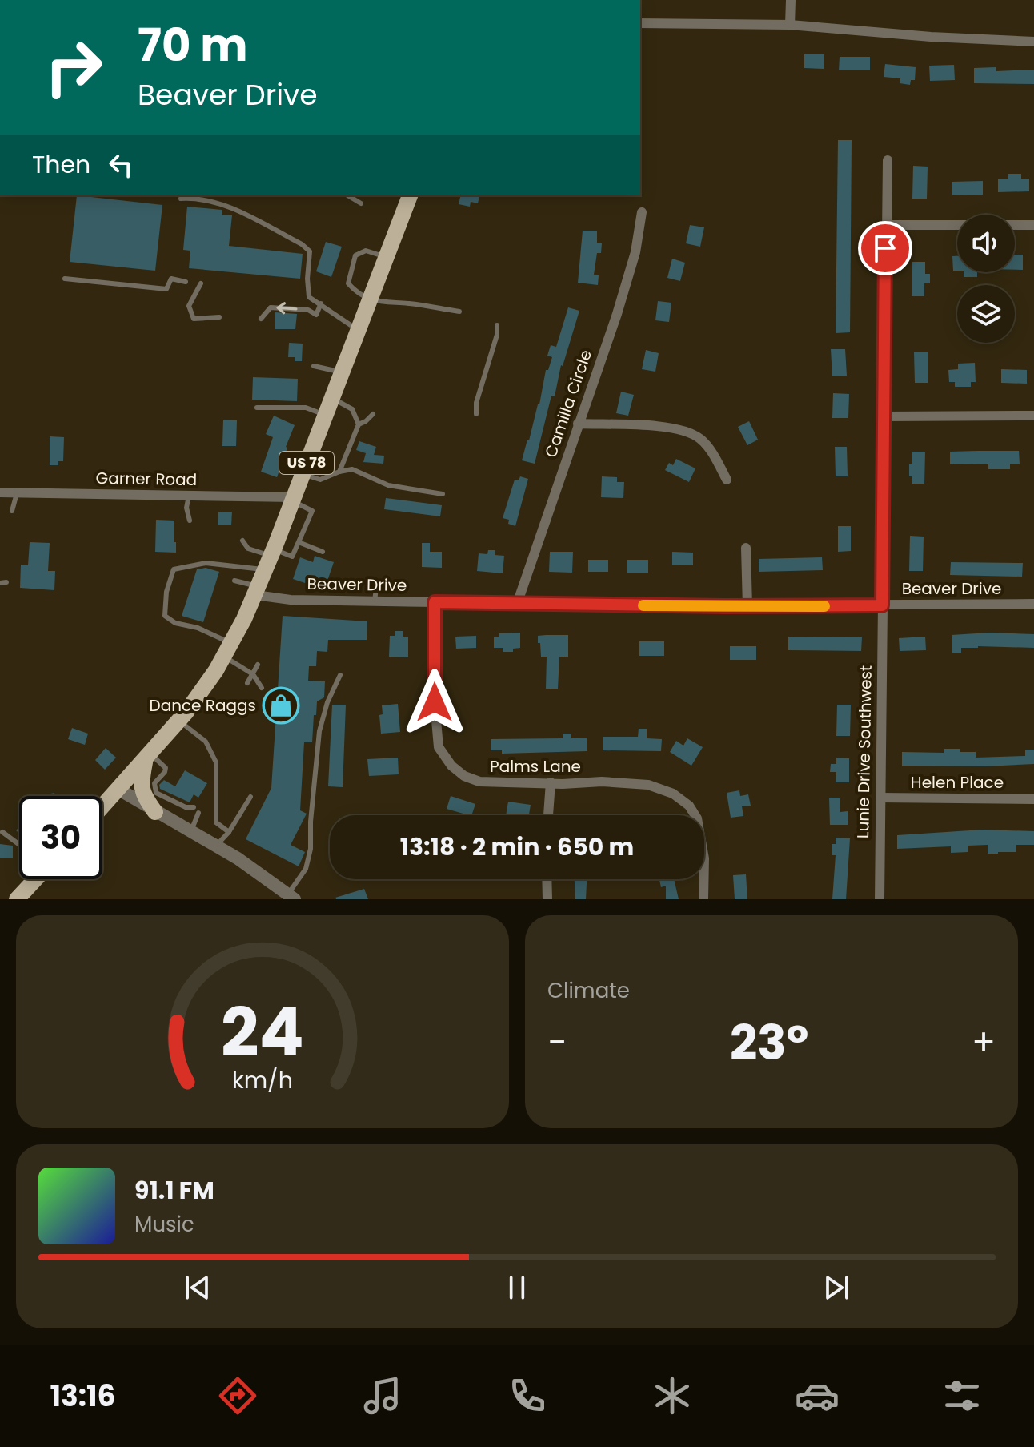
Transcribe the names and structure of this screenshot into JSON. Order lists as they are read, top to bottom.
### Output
{
  "streets": {
    "main road": ["US 78"],
    "street": [
      "Camilla Circle",
      "Garner Road",
      "Beaver Drive",
      "Lunie Drive Southwest",
      "Palms Lane",
      "Helen Place"
    ]
  },
  "crossings": [
    ["Camilla Circle", "Beaver Drive"],
    ["US 78", "Garner Road"],
    ["US 78", "Beaver Drive"],
    ["Beaver Drive", "Lunie Drive Southwest"],
    ["Beaver Drive", "Palms Lane"],
    ["Lunie Drive Southwest", "Helen Place"]
  ],
  "places": {
    "shop": ["Dance Raggs"]
  },
  "page": {
    "turn": ["70 m", "Beaver Drive"],
    "then": "Then",
    "limit": "30",
    "trip": "13:18 · 2 min · 650 m",
    "tile": "Climate",
    "heat": ["−", "23°", "+"],
    "song": ["91.1 FM", "Music"],
    "tabs": "13:16",
    "gauge": ["24", "km/h"]
  }
}
